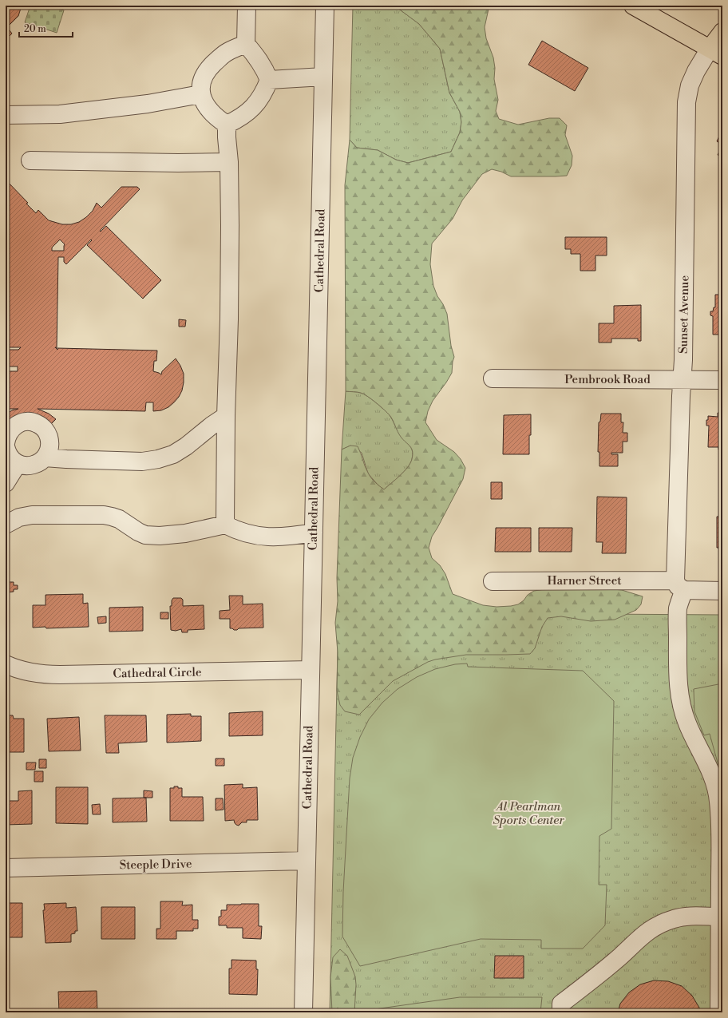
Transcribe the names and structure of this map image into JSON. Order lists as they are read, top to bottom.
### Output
{
  "streets": {
    "street": [
      "Cathedral Road",
      "Sunset Avenue",
      "Pembrook Road",
      "Harner Street",
      "Cathedral Circle",
      "Steeple Drive"
    ]
  },
  "crossings": [
    ["Cathedral Road", "Cathedral Circle"],
    ["Cathedral Road", "Steeple Drive"],
    ["Sunset Avenue", "Pembrook Road"],
    ["Sunset Avenue", "Harner Street"]
  ],
  "parks": ["Al Pearlman Sports Center"],
  "scale_bar": "20 m"
}
